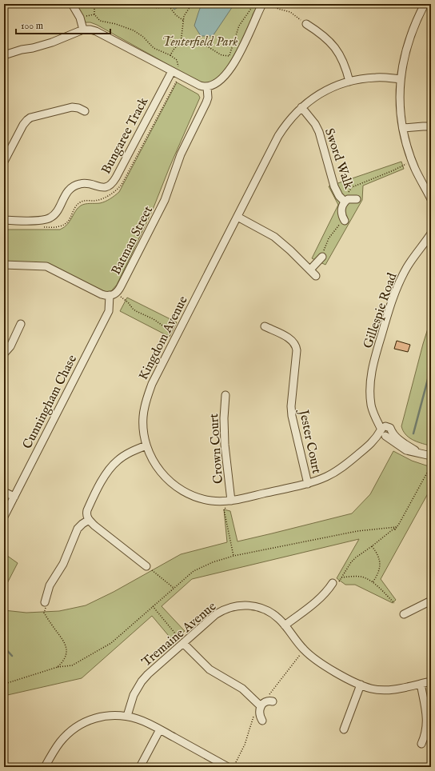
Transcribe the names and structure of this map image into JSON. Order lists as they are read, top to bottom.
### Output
{
  "streets": {
    "street": [
      "Bungaree Track",
      "Sword Walk",
      "Batman Street",
      "Gillespie Road",
      "Kingdom Avenue",
      "Cunningham Chase",
      "Jester Court",
      "Crown Court",
      "Tremaine Avenue"
    ]
  },
  "crossings": [
    ["Sword Walk", "Kingdom Avenue"],
    ["Batman Street", "Cunningham Chase"],
    ["Gillespie Road", "Kingdom Avenue"],
    ["Kingdom Avenue", "Jester Court"],
    ["Kingdom Avenue", "Crown Court"]
  ],
  "parks": ["Tenterfield Park"],
  "scale_bar": "100 m"
}
